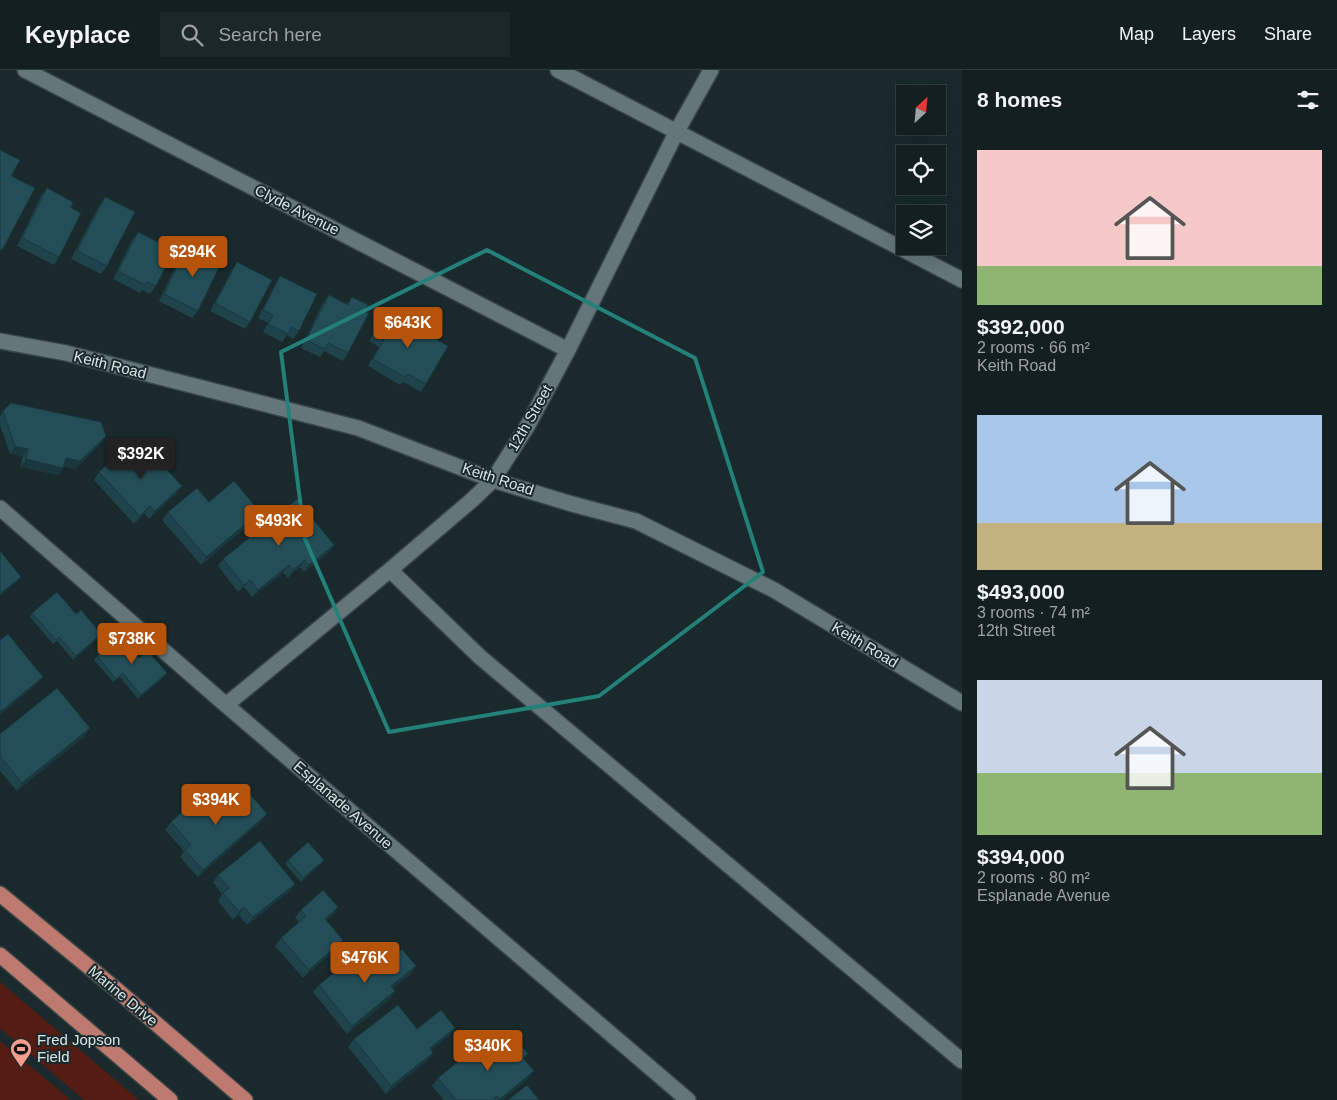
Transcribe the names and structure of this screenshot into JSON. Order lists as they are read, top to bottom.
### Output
{
  "streets": {
    "main road": ["Marine Drive"],
    "street": [
      "Clyde Avenue",
      "Keith Road",
      "12th Street",
      "Esplanade Avenue"
    ]
  },
  "crossings": [
    ["Clyde Avenue", "12th Street"],
    ["Keith Road", "12th Street"],
    ["12th Street", "Esplanade Avenue"]
  ],
  "places": {
    "sports": ["Fred Jopson Field"]
  },
  "north": "top right",
  "page": {
    "header": "Keyplace",
    "search": "Search here",
    "nav": ["Map", "Layers", "Share"],
    "heading": "8 homes",
    "list": [
      {
        "name": "$392,000",
        "note": "2 rooms · 66 m² · Keith Road"
      },
      {
        "name": "$493,000",
        "note": "3 rooms · 74 m² · 12th Street"
      },
      {
        "name": "$394,000",
        "note": "2 rooms · 80 m² · Esplanade Avenue"
      }
    ],
    "price": [
      "$294K",
      "$643K",
      "$392K",
      "$493K",
      "$738K",
      "$394K",
      "$476K",
      "$340K"
    ]
  }
}
